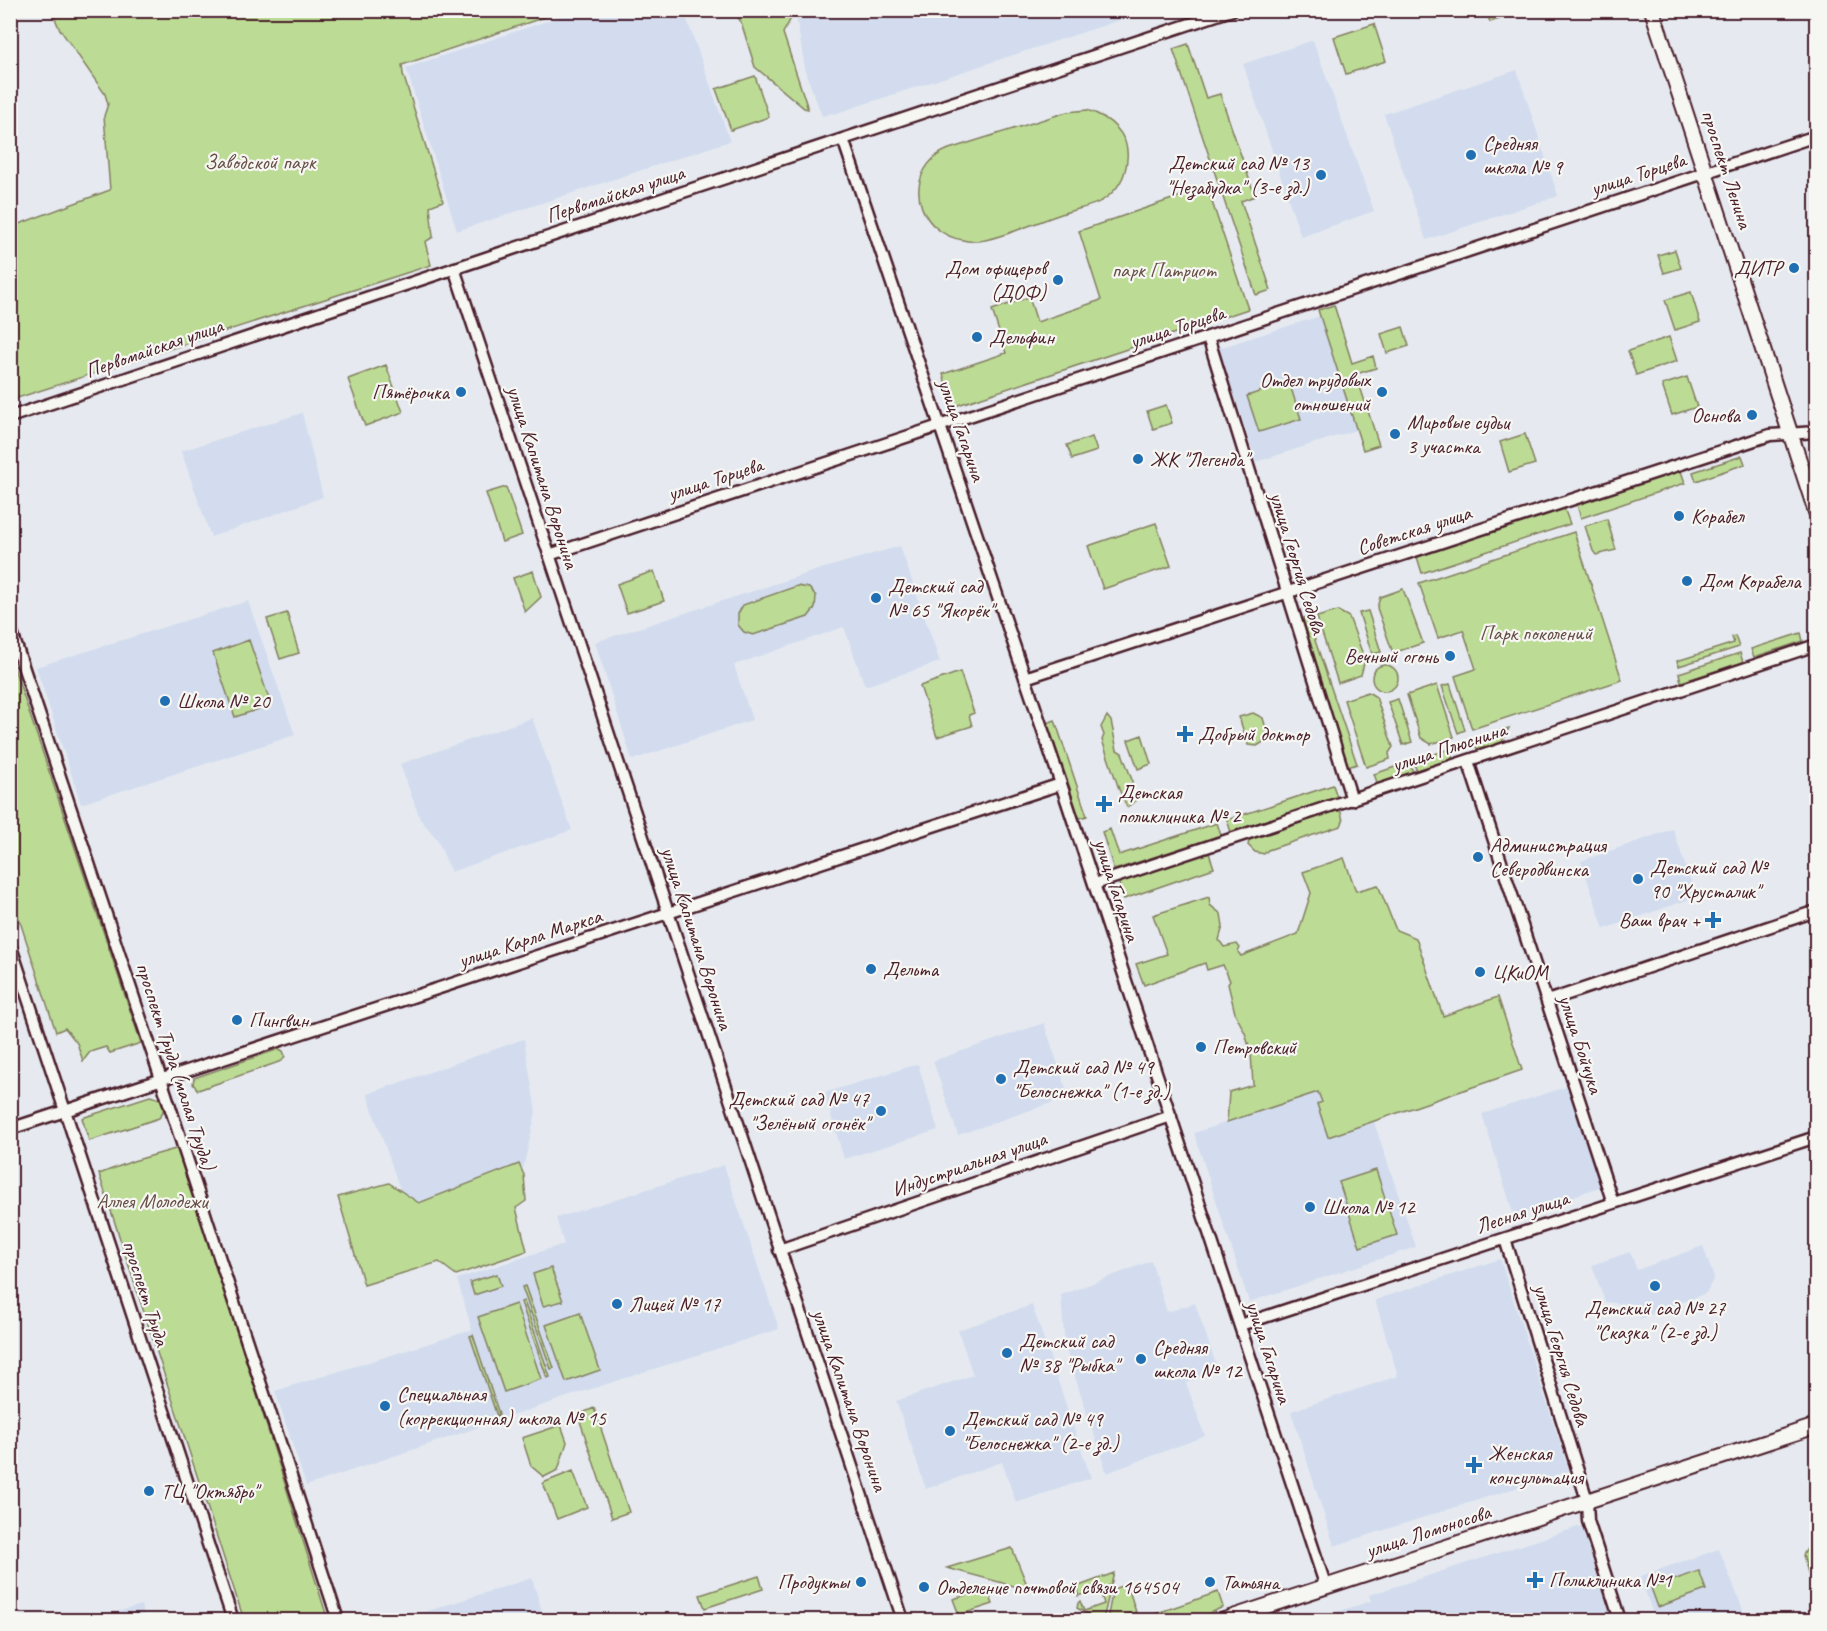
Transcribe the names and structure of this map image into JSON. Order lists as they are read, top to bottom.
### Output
{
  "streets": {
    "main road": ["проспект Ленина", "улица Ломоносова"],
    "street": [
      "улица Торцева",
      "Первомайская улица",
      "улица Гагарина",
      "улица Капитана Воронина",
      "Советская улица",
      "улица Георгия Седова",
      "улица Плюснина",
      "улица Карла Маркса",
      "улица Бойчука",
      "проспект Труда (малая Труда)",
      "Индустриальная улица",
      "Лесная улица",
      "проспект Труда"
    ]
  },
  "crossings": [
    ["проспект Ленина", "улица Торцева"],
    ["проспект Ленина", "Советская улица"],
    ["улица Торцева", "улица Гагарина"],
    ["улица Торцева", "улица Капитана Воронина"],
    ["улица Торцева", "улица Георгия Седова"],
    ["Первомайская улица", "улица Гагарина"],
    ["Первомайская улица", "улица Капитана Воронина"],
    ["улица Гагарина", "Советская улица"],
    ["улица Гагарина", "улица Плюснина"],
    ["улица Гагарина", "улица Карла Маркса"],
    ["улица Гагарина", "Индустриальная улица"],
    ["улица Гагарина", "Лесная улица"],
    ["улица Гагарина", "улица Ломоносова"],
    ["улица Капитана Воронина", "улица Карла Маркса"],
    ["улица Капитана Воронина", "Индустриальная улица"],
    ["Советская улица", "улица Георгия Седова"],
    ["улица Георгия Седова", "улица Плюснина"],
    ["улица Георгия Седова", "Лесная улица"],
    ["улица Георгия Седова", "улица Ломоносова"],
    ["улица Плюснина", "улица Бойчука"],
    ["улица Карла Маркса", "проспект Труда (малая Труда)"],
    ["улица Карла Маркса", "проспект Труда"],
    ["улица Бойчука", "Лесная улица"]
  ],
  "parks": [
    "Заводской парк",
    "парк Патриот",
    "Парк поколений",
    "Аллея Молодежи"
  ],
  "places": {
    "other": [
      "Средняя школа № 9",
      "Детский сад № 13 \"Незабудка\" (3-е зд.)",
      "ДИТР",
      "Дом офицеров (ДОФ)",
      "Дельфин",
      "Пятёрочка",
      "Отдел трудовых отношений",
      "Основа",
      "Мировые судьи 3 участка",
      "ЖК \"Легенда\"",
      "Корабел",
      "Дом Корабела",
      "Детский сад № 65 \"Якорёк\"",
      "Вечный огонь",
      "Школа № 20",
      "Администрация Северодвинска",
      "Детский сад № 90 \"Хрусталик\"",
      "Дельта",
      "ЦКиОМ",
      "Пингвин",
      "Петровский",
      "Детский сад № 49 \"Белоснежка\" (1-е зд.)",
      "Детский сад № 47 \"Зелёный огонёк\"",
      "Школа № 12",
      "Детский сад № 27 \"Сказка\" (2-е зд.)",
      "Лицей № 17",
      "Детский сад № 38 \"Рыбка\"",
      "Средняя школа № 12",
      "Специальная (коррекционная) школа № 15",
      "Детский сад № 49 \"Белоснежка\" (2-е зд.)",
      "ТЦ \"Октябрь\"",
      "Продукты",
      "Татьяна",
      "Отделение почтовой связи 164504"
    ],
    "health": [
      "Добрый доктор",
      "Детская поликлиника № 2",
      "Ваш врач +",
      "Женская консультация",
      "Поликлиника №1"
    ]
  }
}
